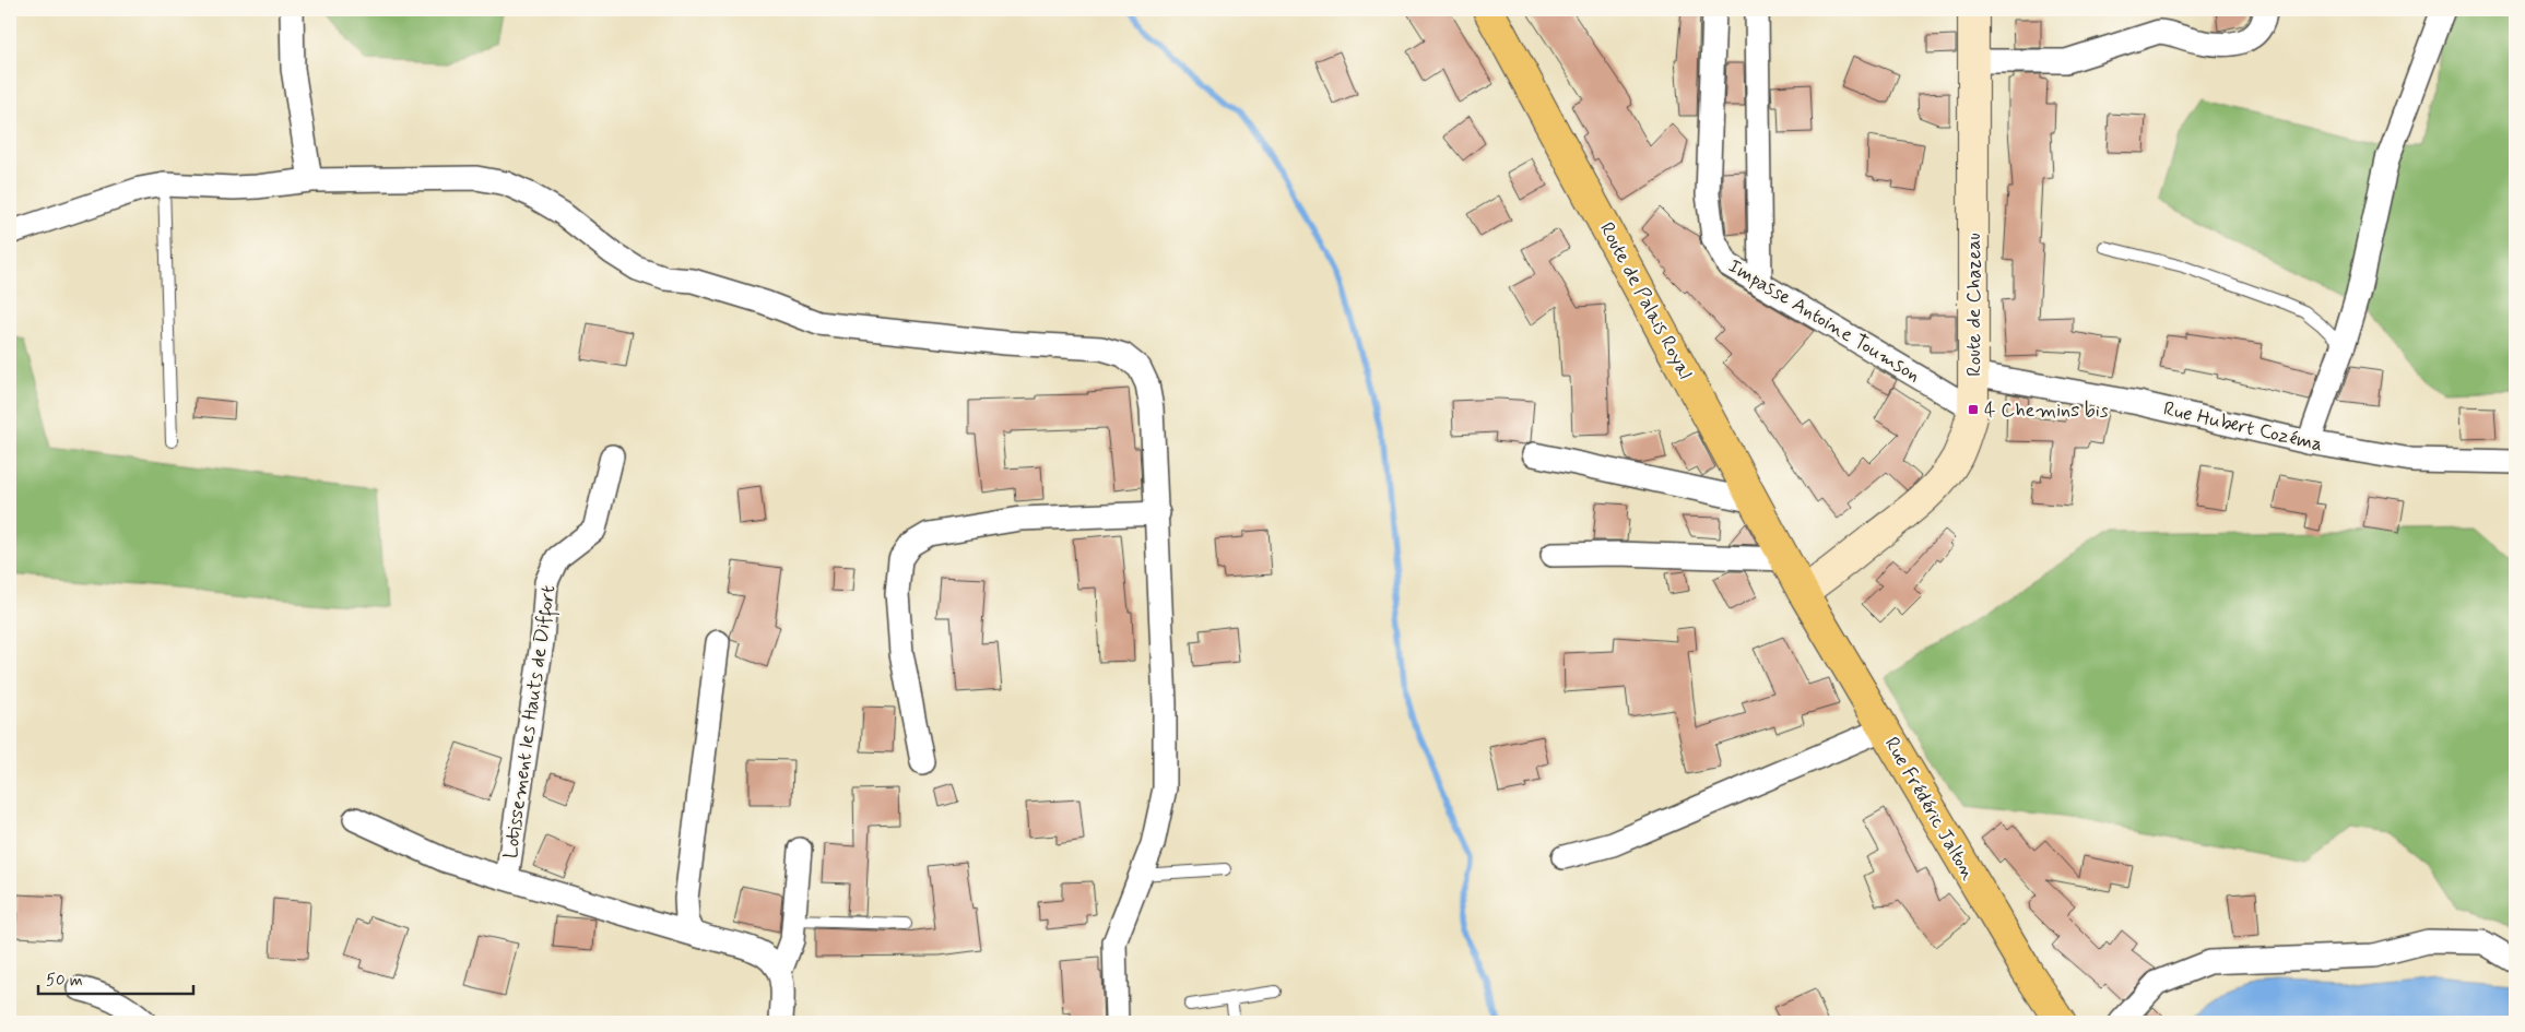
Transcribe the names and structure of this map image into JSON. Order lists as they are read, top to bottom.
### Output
{
  "streets": {
    "main road": ["Route de Palais Royal", "Route de Chazeau", "Rue Frédéric Jalton"],
    "street": ["Impasse Antoine Toumson", "Rue Hubert Cozéma", "Lotissement les Hauts de Diffort"]
  },
  "crossings": [
    ["Route de Palais Royal", "Route de Chazeau"],
    ["Route de Palais Royal", "Rue Frédéric Jalton"],
    ["Route de Chazeau", "Impasse Antoine Toumson"],
    ["Route de Chazeau", "Rue Hubert Cozéma"],
    ["Route de Chazeau", "Rue Frédéric Jalton"]
  ],
  "places": {
    "transit": ["4 Chemins bis"]
  },
  "scale_bar": "50 m"
}
